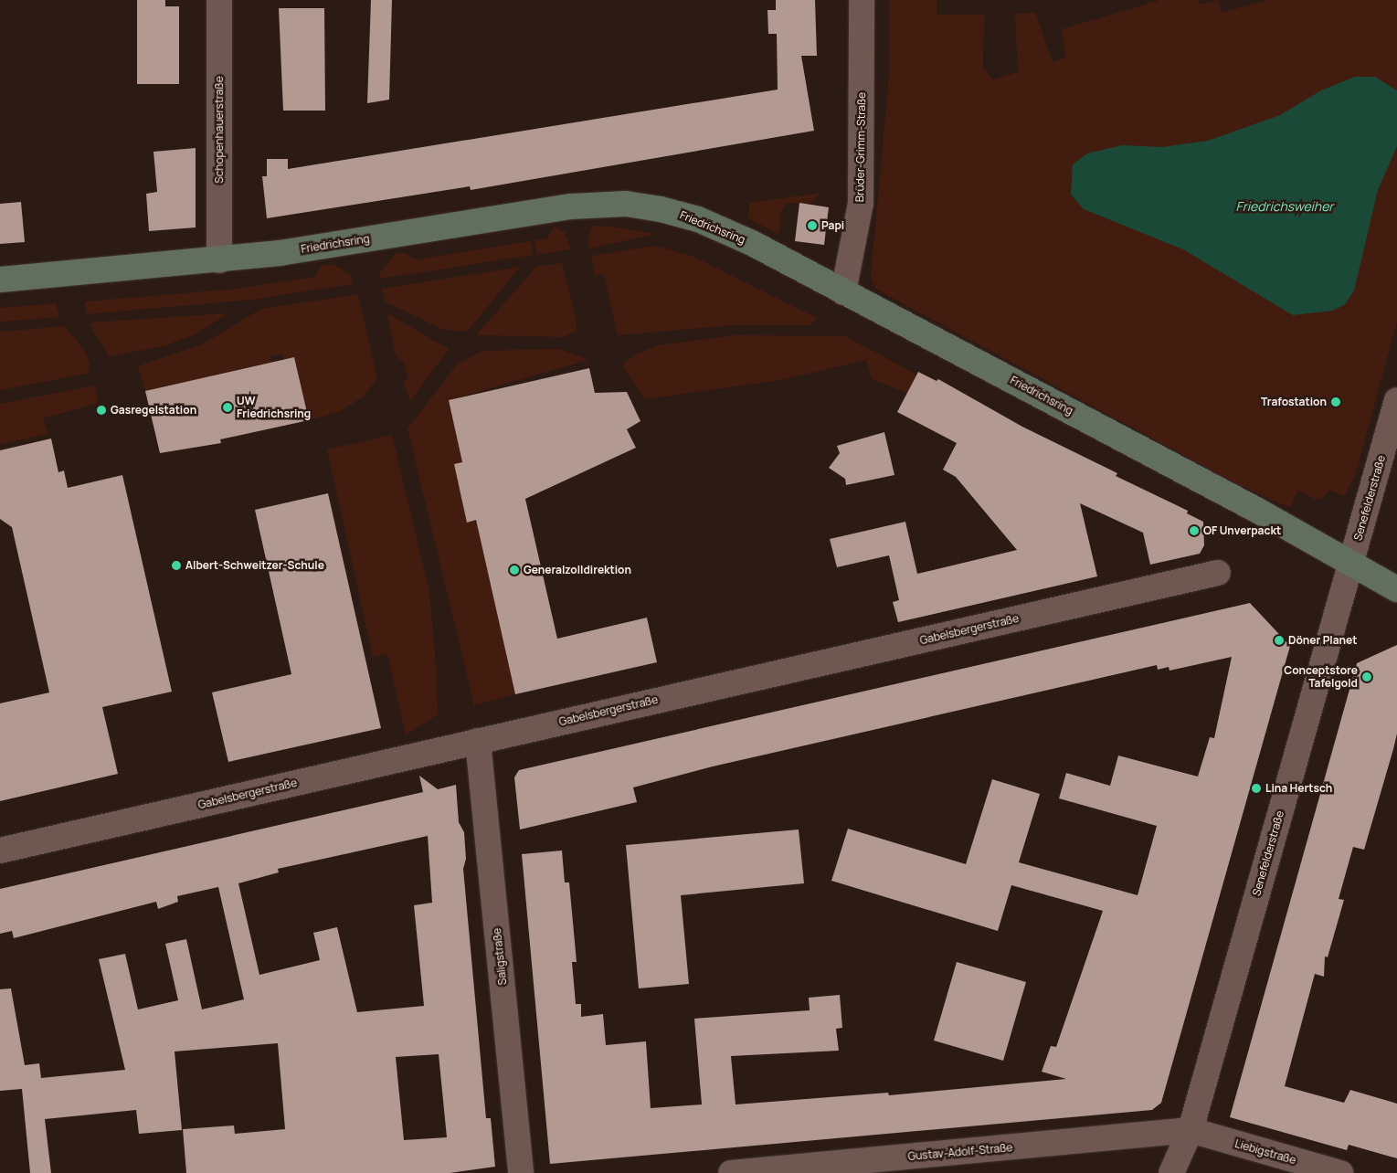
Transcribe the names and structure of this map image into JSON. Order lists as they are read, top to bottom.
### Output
{
  "streets": {
    "street": [
      "Schopenhauerstraße",
      "Brüder-Grimm-Straße",
      "Friedrichsring",
      "Senefelderstraße",
      "Gabelsbergerstraße",
      "Saligstraße",
      "Gustav-Adolf-Straße",
      "Liebigstraße"
    ]
  },
  "crossings": [
    ["Schopenhauerstraße", "Friedrichsring"],
    ["Brüder-Grimm-Straße", "Friedrichsring"],
    ["Friedrichsring", "Senefelderstraße"],
    ["Senefelderstraße", "Gustav-Adolf-Straße"],
    ["Senefelderstraße", "Liebigstraße"],
    ["Gabelsbergerstraße", "Saligstraße"],
    ["Gustav-Adolf-Straße", "Liebigstraße"]
  ],
  "water": ["Friedrichsweiher"],
  "places": [
    "Papi",
    "Trafostation",
    "UW Friedrichsring",
    "Gasregelstation",
    "OF Unverpackt",
    "Albert-Schweitzer-Schule",
    "Generalzolldirektion",
    "Döner Planet",
    "Conceptstore Tafelgold",
    "Lina Hertsch"
  ]
}
